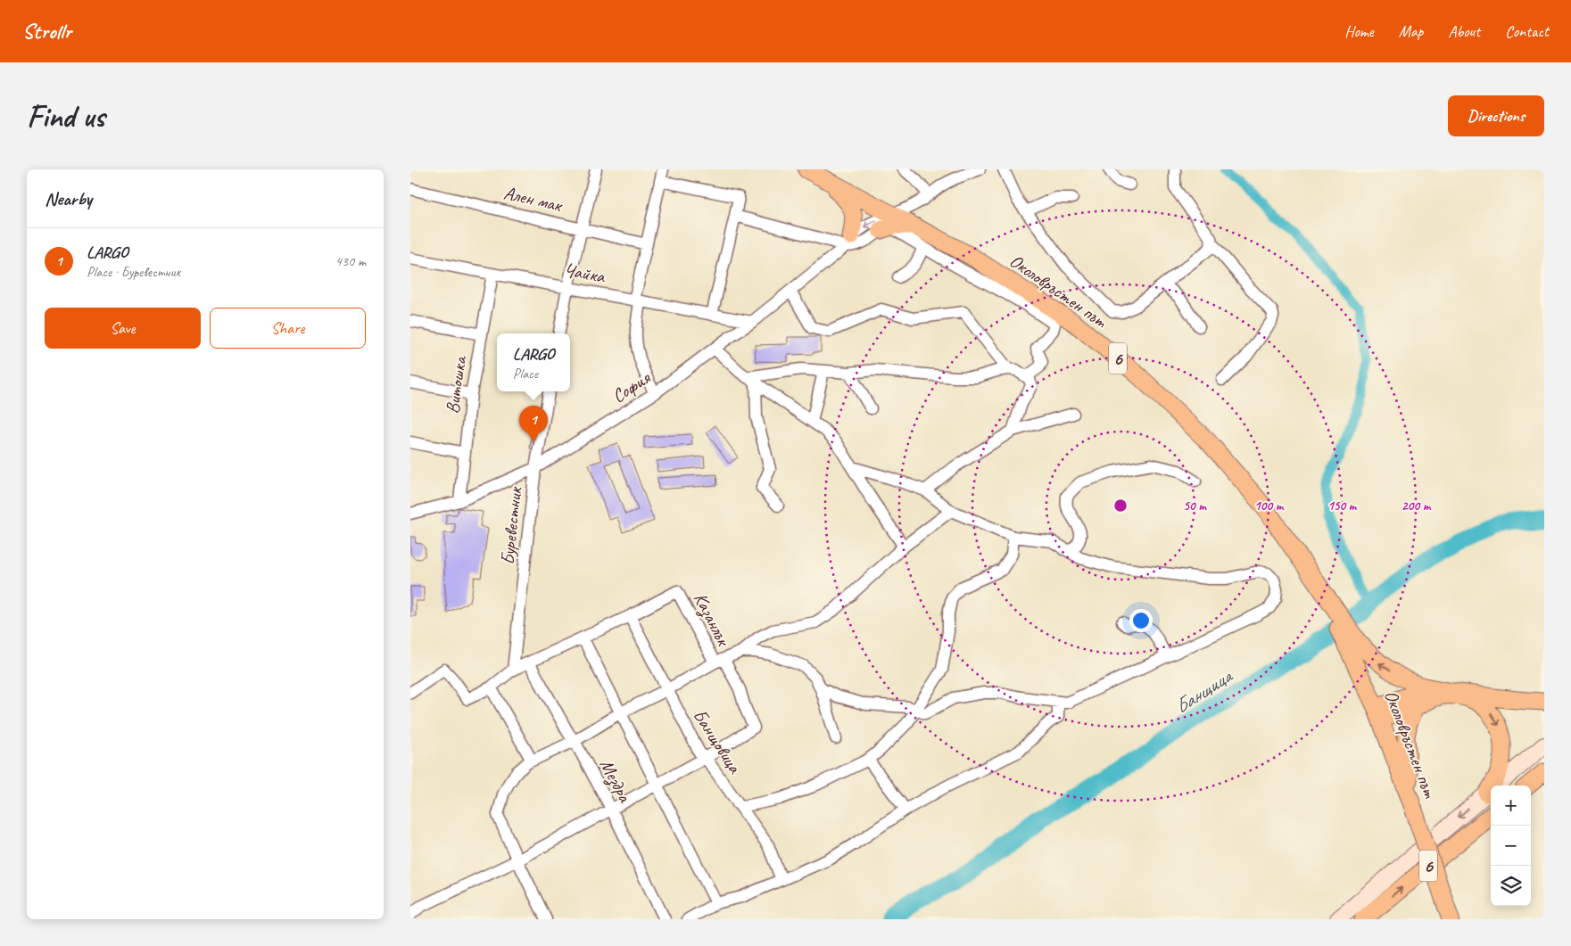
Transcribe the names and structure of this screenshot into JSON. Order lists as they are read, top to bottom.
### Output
{
  "streets": {
    "main road": ["Околовръстен път", "6"],
    "street": [
      "Ален мак",
      "Чайка",
      "Витошка",
      "София",
      "Буревестник",
      "Казанлък",
      "Банщовица",
      "Мездра"
    ]
  },
  "crossings": [
    ["Чайка", "Витошка"],
    ["Чайка", "София"],
    ["Околовръстен път", "6"],
    ["Околовръстен път", "София"],
    ["Витошка", "София"],
    ["София", "Буревестник"],
    ["Казанлък", "Банщовица"]
  ],
  "water": ["Банщица"],
  "page": {
    "header": "Strollr",
    "nav": [
      "Home",
      "Map",
      "About",
      "Contact"
    ],
    "buttons": [
      "Directions",
      ["Save", "Share"]
    ],
    "title": "Find us",
    "heading": "Nearby",
    "list": [
      {
        "mark": "1",
        "name": "LARGO",
        "note": "Place · Буревестник",
        "value": "430 m"
      }
    ],
    "popup": ["LARGO", "Place"],
    "pins": "1",
    "map_buttons": ["+", "−"]
  },
  "rings": [
    "50 m",
    "100 m",
    "150 m",
    "200 m"
  ]
}
